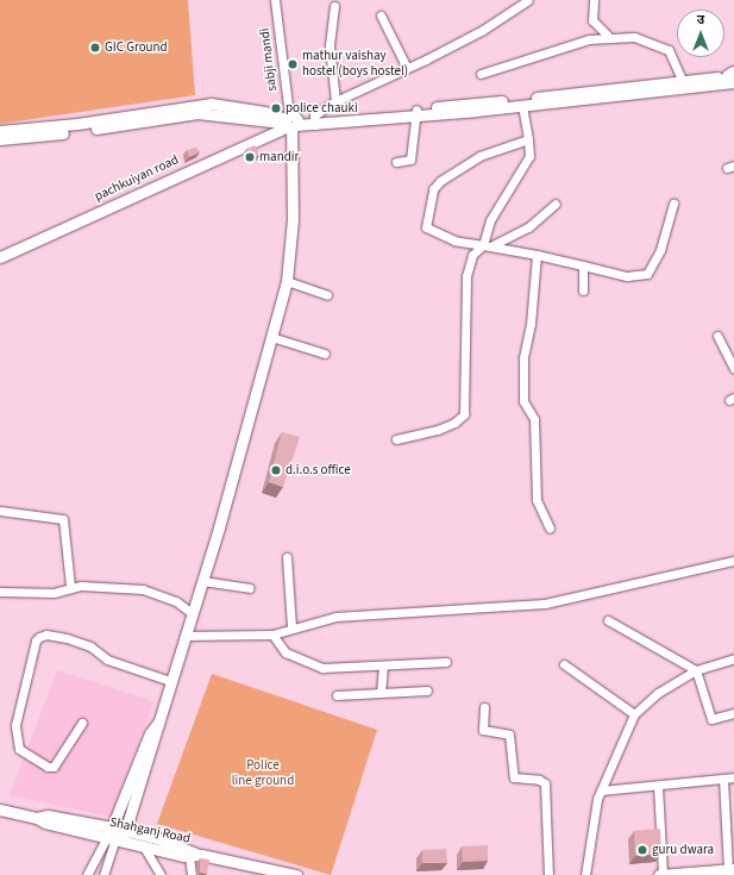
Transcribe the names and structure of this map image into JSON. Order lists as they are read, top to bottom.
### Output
{
  "streets": {
    "main road": ["pachkuiyan road", "Shahganj Road"],
    "street": ["sabji mandi"]
  },
  "crossings": [
    ["sabji mandi", "pachkuiyan road"]
  ],
  "parks": ["Police line ground"],
  "places": [
    "GIC Ground",
    "mathur vaishay hostel (boys hostel)",
    "police chauki",
    "mandir",
    "d.i.o.s office",
    "guru dwara"
  ],
  "north": "top"
}
